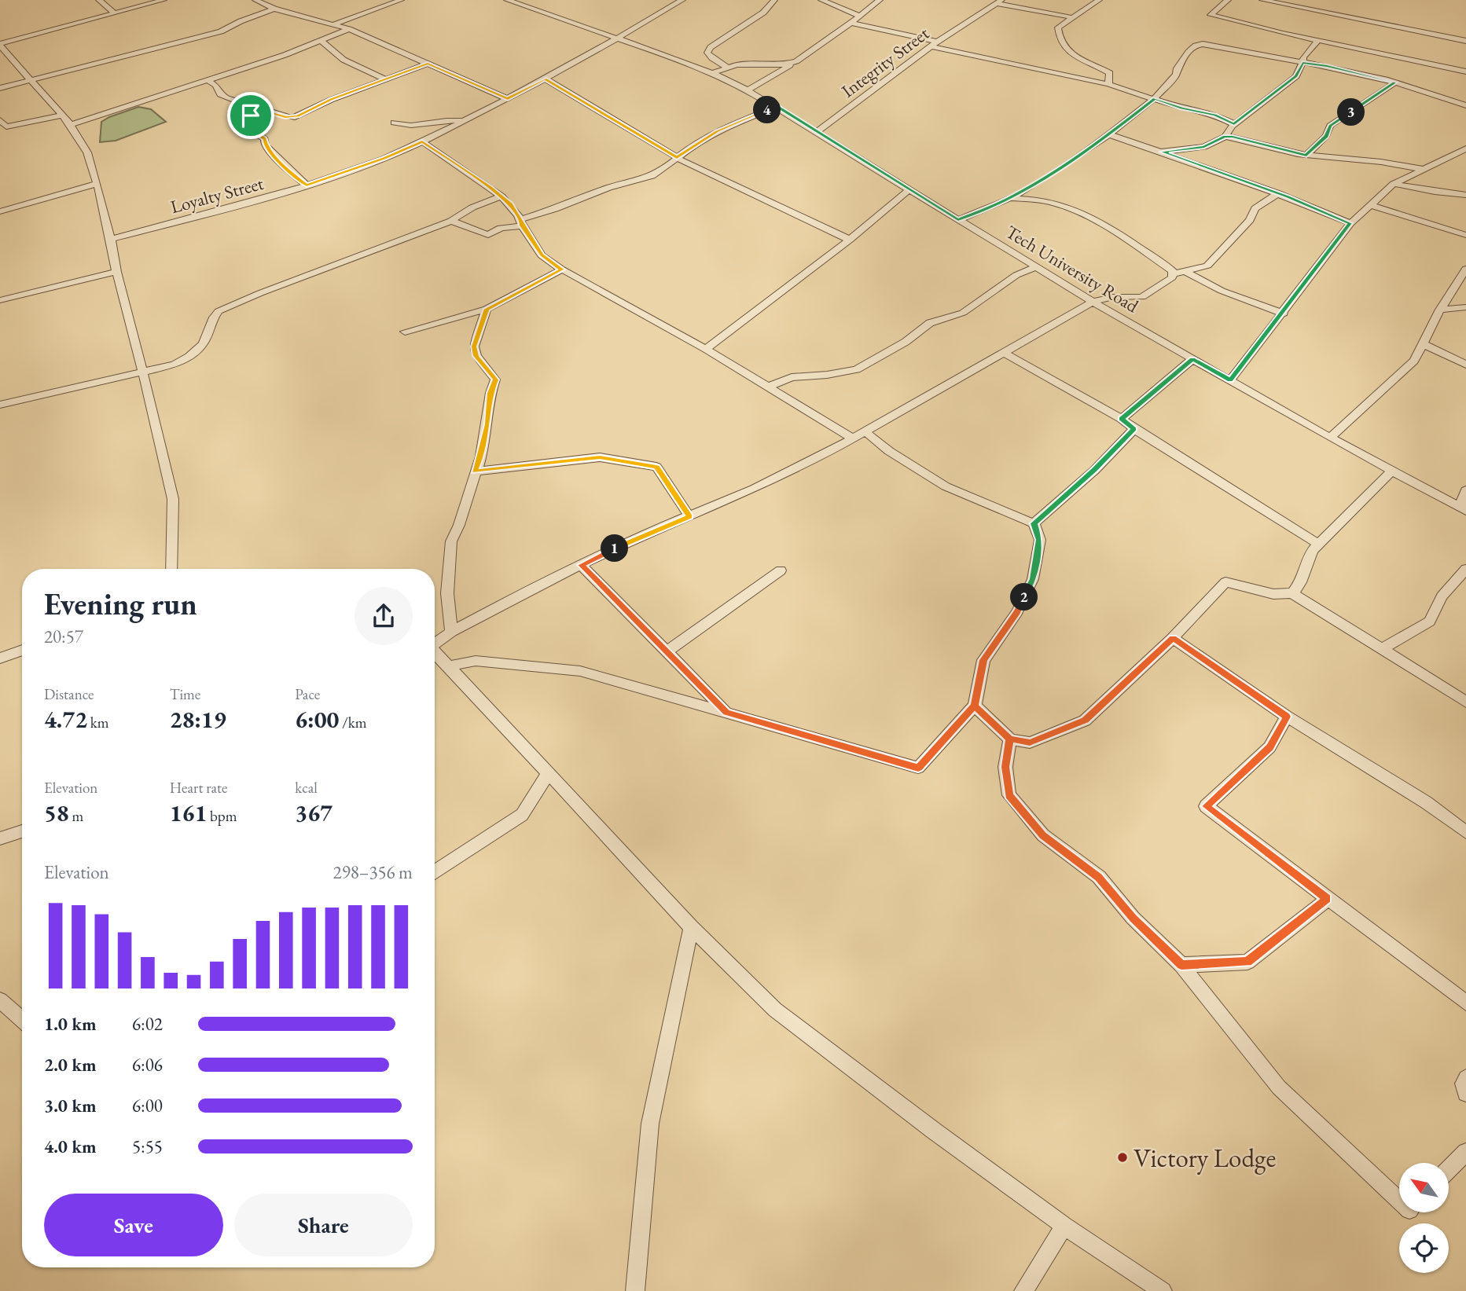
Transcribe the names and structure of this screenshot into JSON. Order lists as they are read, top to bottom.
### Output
{
  "streets": {
    "street": ["Integrity Street", "Loyalty Street", "Tech University Road"]
  },
  "crossings": [
    ["Integrity Street", "Tech University Road"],
    ["Loyalty Street", "Tech University Road"]
  ],
  "places": ["Victory Lodge"],
  "north": "top left",
  "page": {
    "pins": [
      "4",
      "3",
      "1",
      "2"
    ],
    "heading": ["Evening run", "20:57"],
    "stats": [
      ["Distance", "4.72 km"],
      ["Time", "28:19"],
      ["Pace", "6:00 /km"],
      ["Elevation", "58 m"],
      ["Heart rate", "161 bpm"],
      ["kcal", "367"]
    ],
    "chart": ["Elevation", "298–356 m"],
    "list": [
      {
        "name": "1.0 km",
        "note": "6:02"
      },
      {
        "name": "2.0 km",
        "note": "6:06"
      },
      {
        "name": "3.0 km",
        "note": "6:00"
      },
      {
        "name": "4.0 km",
        "note": "5:55"
      }
    ],
    "buttons": ["Save", "Share"]
  }
}
